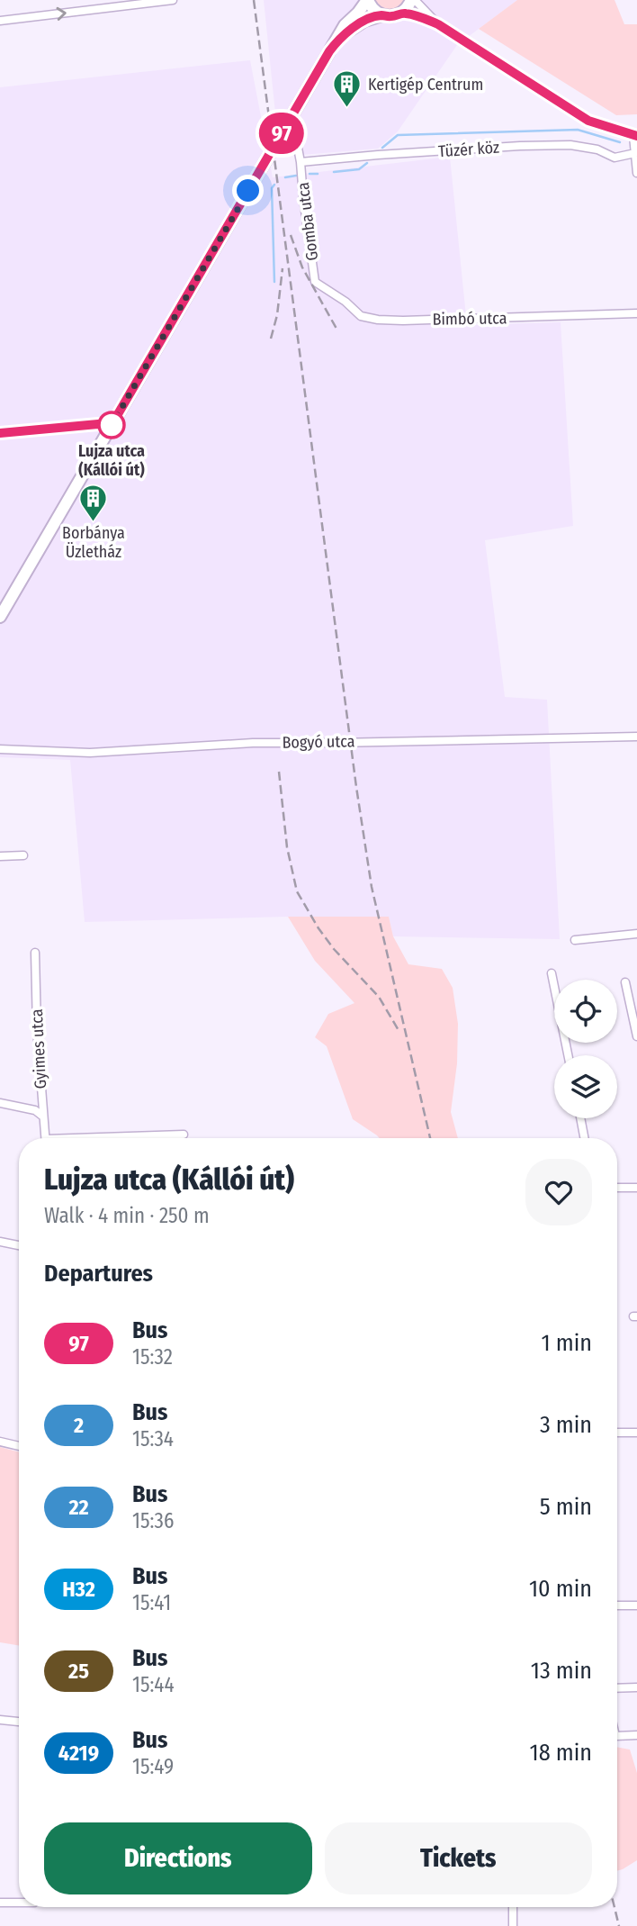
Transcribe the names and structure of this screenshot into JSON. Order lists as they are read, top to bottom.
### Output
{
  "streets": {
    "street": [
      "Tüzér köz",
      "Gomba utca",
      "Bimbó utca",
      "Bogyó utca",
      "Gyimes utca"
    ]
  },
  "crossings": [
    ["Tüzér köz", "Gomba utca"],
    ["Gomba utca", "Bimbó utca"]
  ],
  "places": {
    "building": ["Kertigép Centrum", "Borbánya Üzletház"],
    "other": ["Lujza utca (Kállói út)"]
  },
  "lines": ["bus line 97"],
  "page": {
    "on_map": "97",
    "heading": [
      ["Lujza utca (Kállói út)", "Walk · 4 min · 250 m"],
      "Departures"
    ],
    "list": [
      {
        "mark": "97",
        "name": "Bus",
        "note": "15:32",
        "value": "1 min"
      },
      {
        "mark": "2",
        "name": "Bus",
        "note": "15:34",
        "value": "3 min"
      },
      {
        "mark": "22",
        "name": "Bus",
        "note": "15:36",
        "value": "5 min"
      },
      {
        "mark": "H32",
        "name": "Bus",
        "note": "15:41",
        "value": "10 min"
      },
      {
        "mark": "25",
        "name": "Bus",
        "note": "15:44",
        "value": "13 min"
      },
      {
        "mark": "4219",
        "name": "Bus",
        "note": "15:49",
        "value": "18 min"
      }
    ],
    "buttons": ["Directions", "Tickets"]
  }
}
